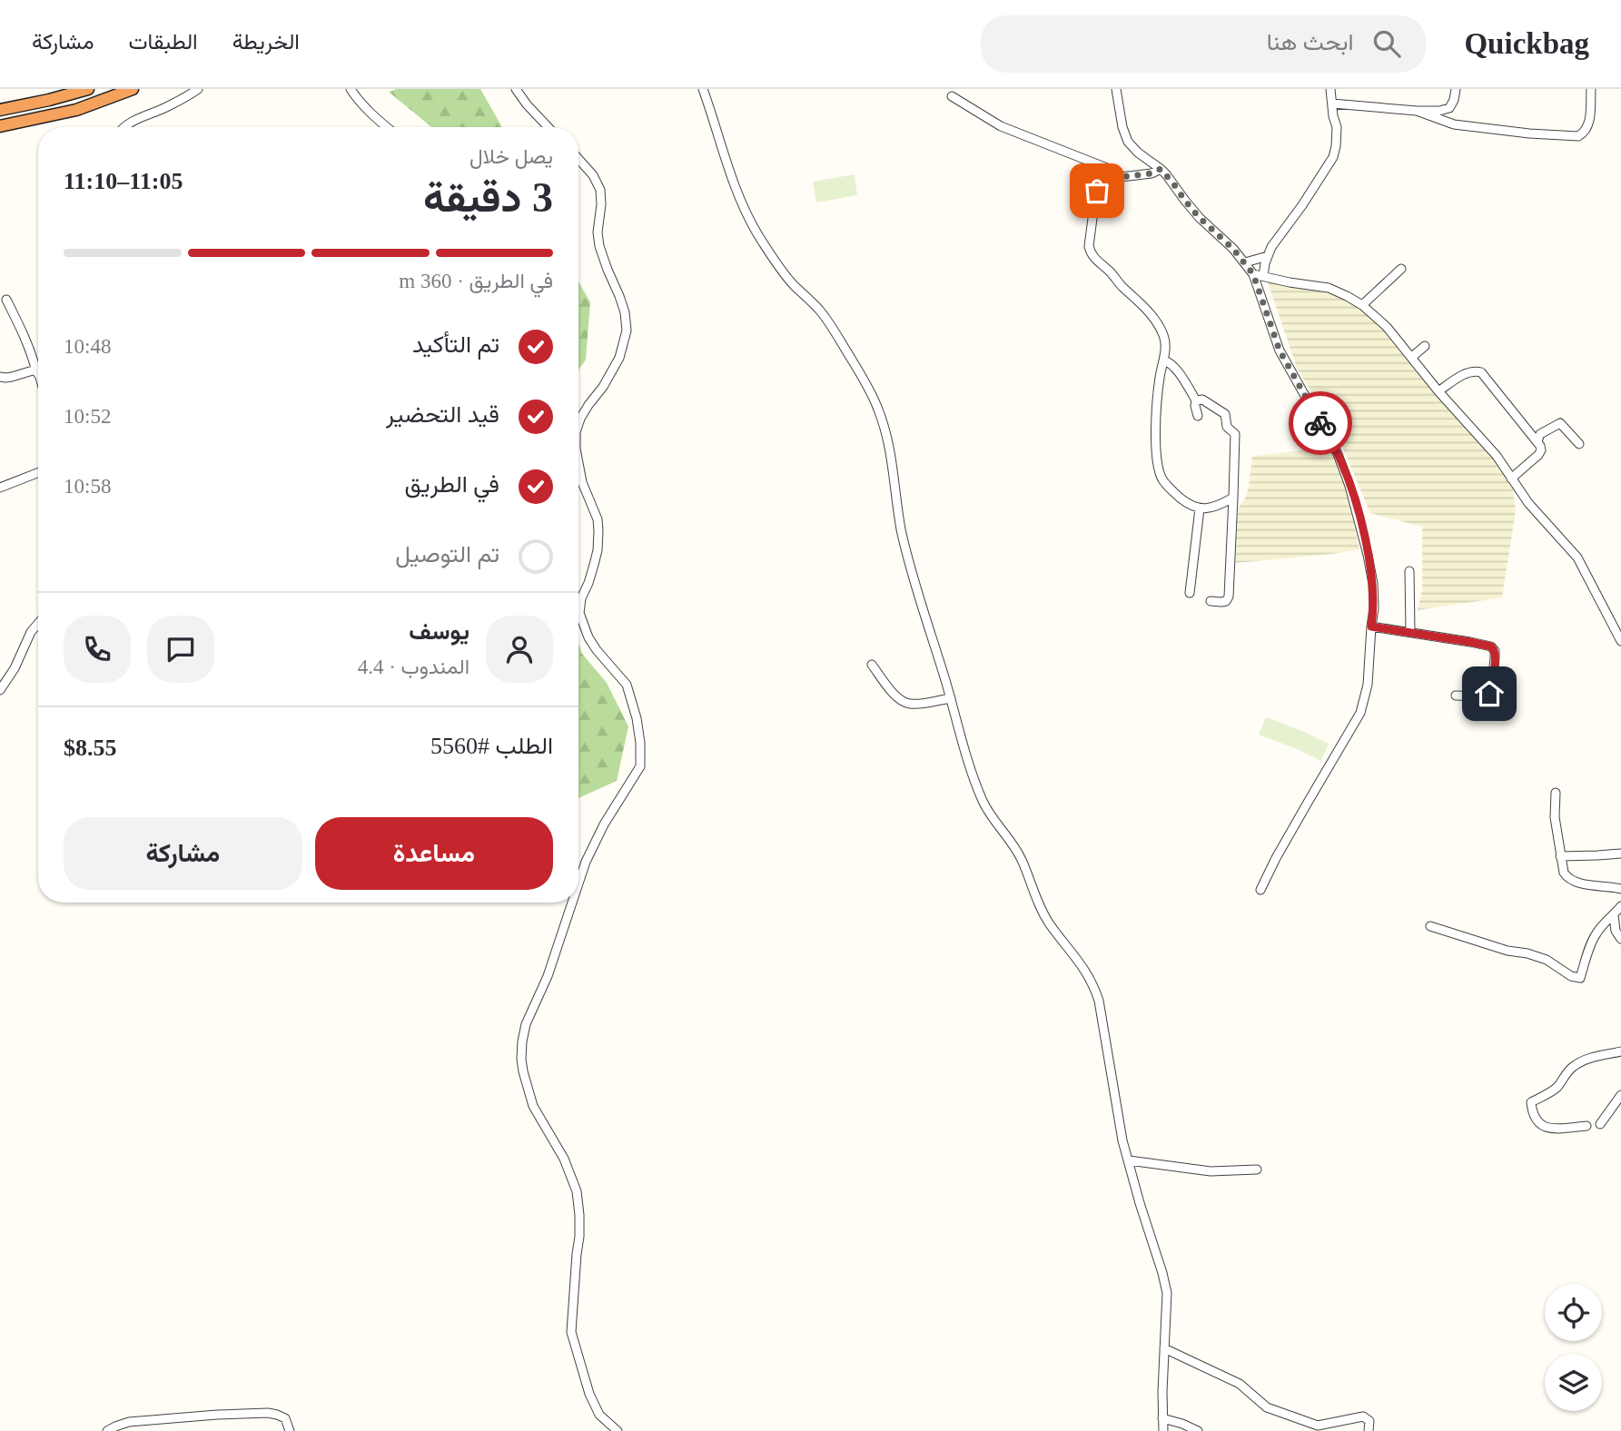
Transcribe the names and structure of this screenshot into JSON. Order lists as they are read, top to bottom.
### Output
{
  "page": {
    "header": "Quickbag",
    "search": "ابحث هنا",
    "nav": ["الخريطة", "الطبقات", "مشاركة"],
    "heading": ["3 دقيقة", "يصل خلال", "11:05–11:10"],
    "panel": [
      "يوسف",
      "المندوب · 4.4",
      "الطلب #5560",
      "$8.55"
    ],
    "bar": "في الطريق · 360 m",
    "list": [
      ["تم التأكيد", "10:48"],
      ["قيد التحضير", "10:52"],
      ["في الطريق", "10:58"],
      "تم التوصيل"
    ],
    "buttons": ["مساعدة", "مشاركة"]
  }
}
